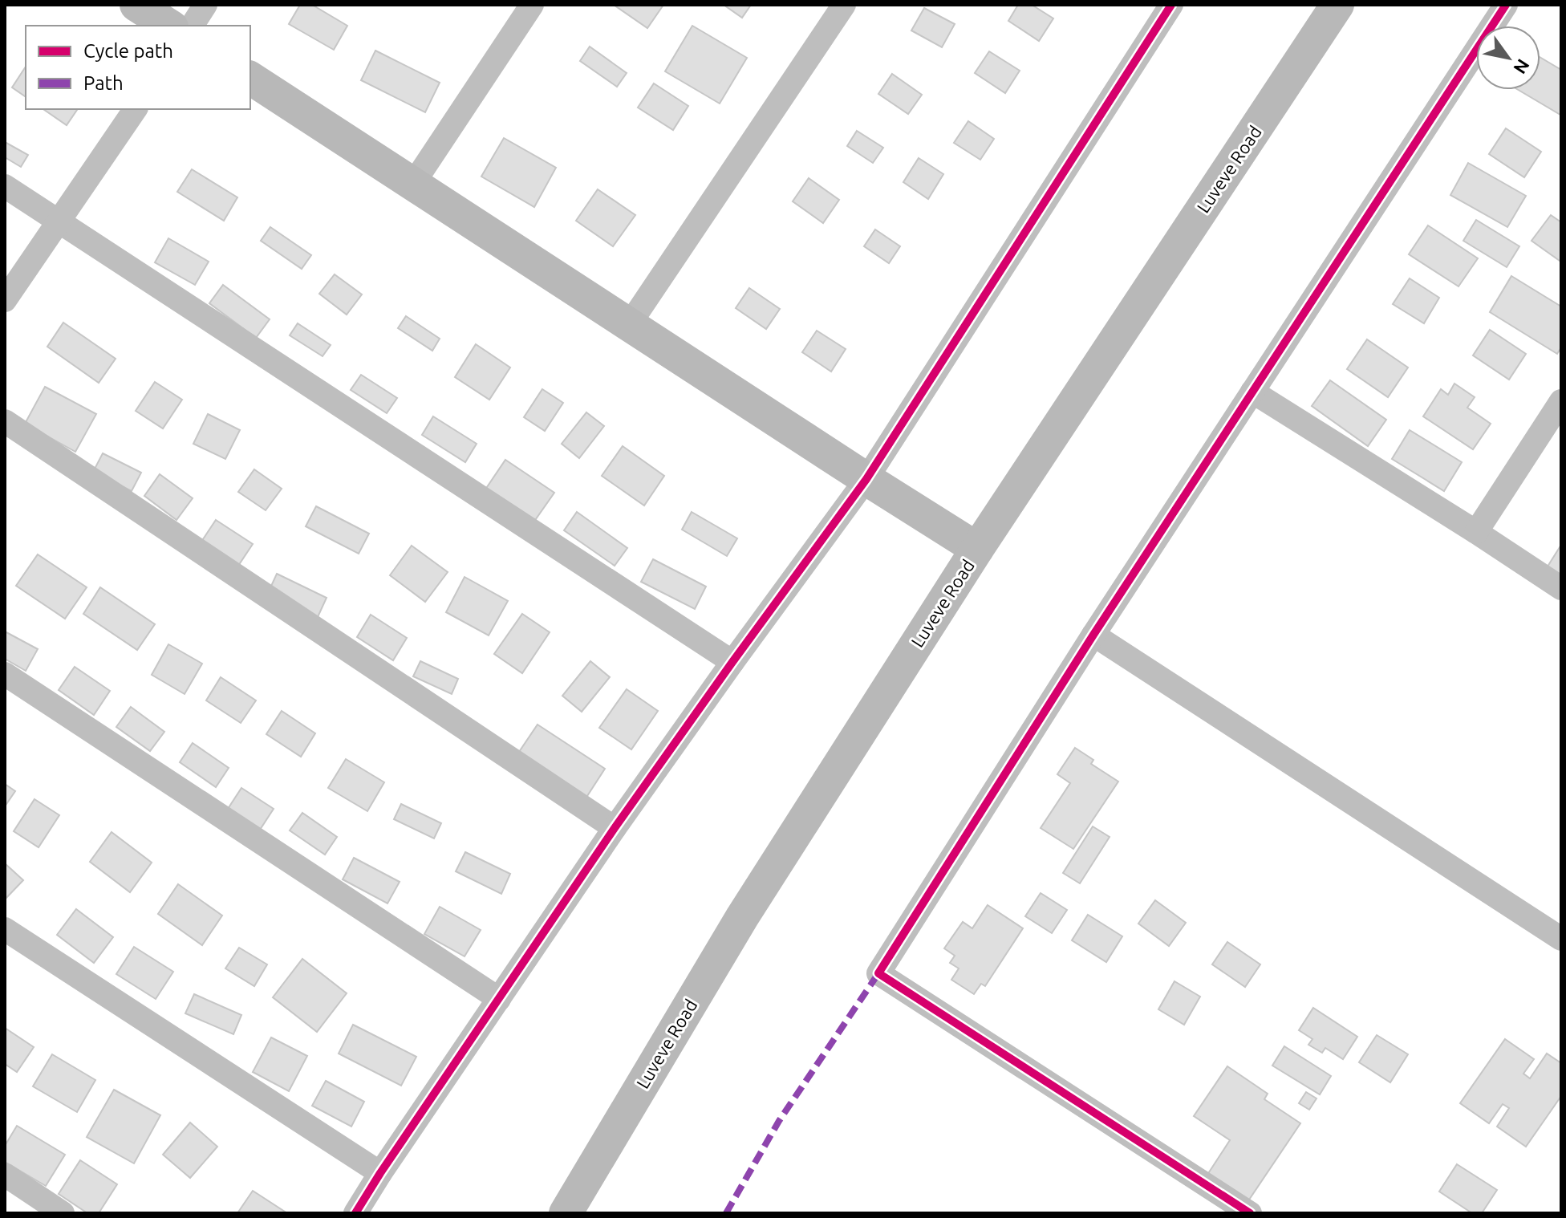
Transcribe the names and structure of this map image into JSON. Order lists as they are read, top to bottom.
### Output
{
  "streets": {
    "street": ["Luveve Road"]
  },
  "legend": ["Cycle path", "Path"],
  "north": "bottom right"
}
